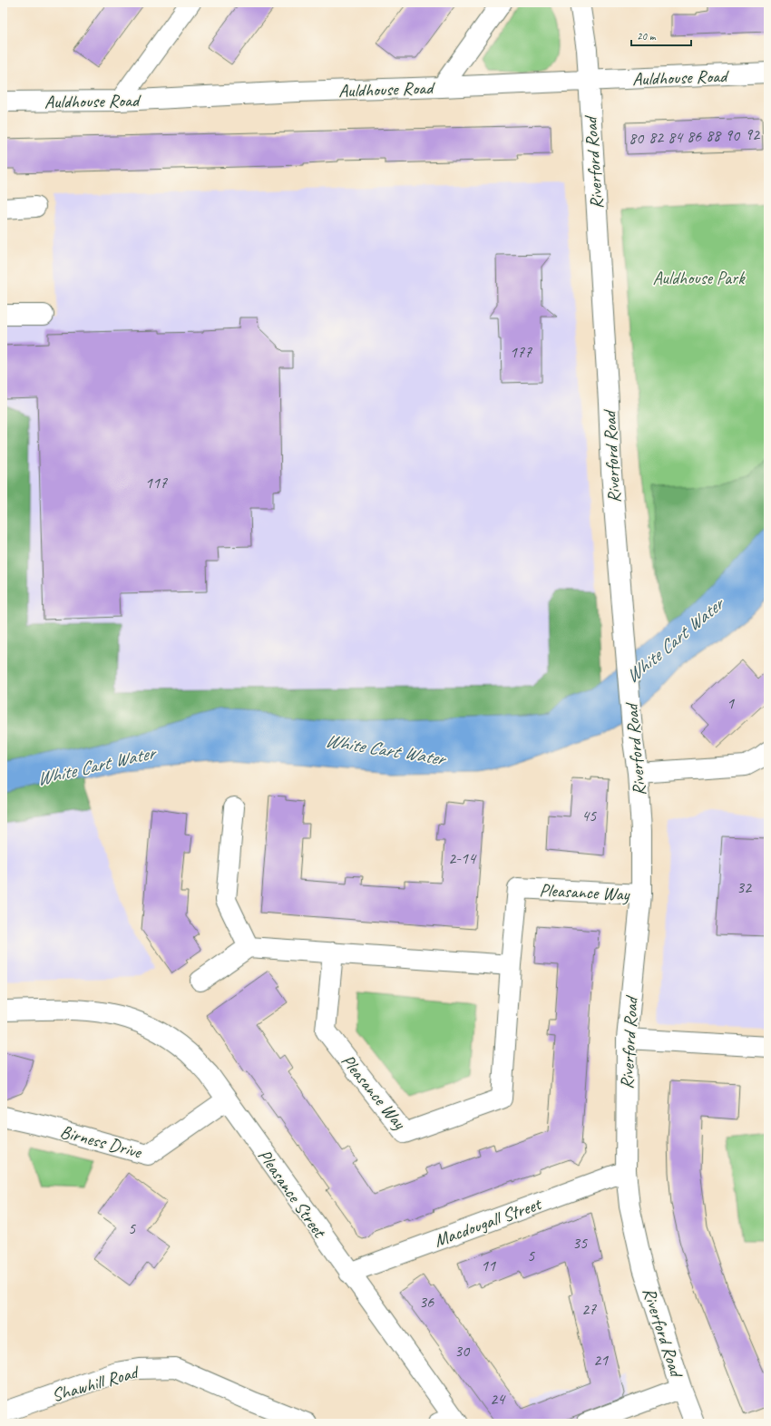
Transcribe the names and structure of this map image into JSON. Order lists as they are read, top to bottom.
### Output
{
  "streets": {
    "street": [
      "Auldhouse Road",
      "Riverford Road",
      "Pleasance Way",
      "Birness Drive",
      "Pleasance Street",
      "Macdougall Street",
      "Shawhill Road"
    ]
  },
  "crossings": [
    ["Auldhouse Road", "Riverford Road"],
    ["Riverford Road", "Pleasance Way"],
    ["Riverford Road", "Macdougall Street"],
    ["Birness Drive", "Pleasance Street"],
    ["Pleasance Street", "Macdougall Street"]
  ],
  "water": ["White Cart Water"],
  "parks": ["Auldhouse Park"],
  "house_numbers": [
    "92",
    "88",
    "90",
    "86",
    "82",
    "84",
    "80",
    "177",
    "117",
    "1",
    "45",
    "2-14",
    "32",
    "5",
    "35",
    "5",
    "11",
    "36",
    "27",
    "30",
    "21",
    "24"
  ],
  "scale_bar": "20 m"
}
